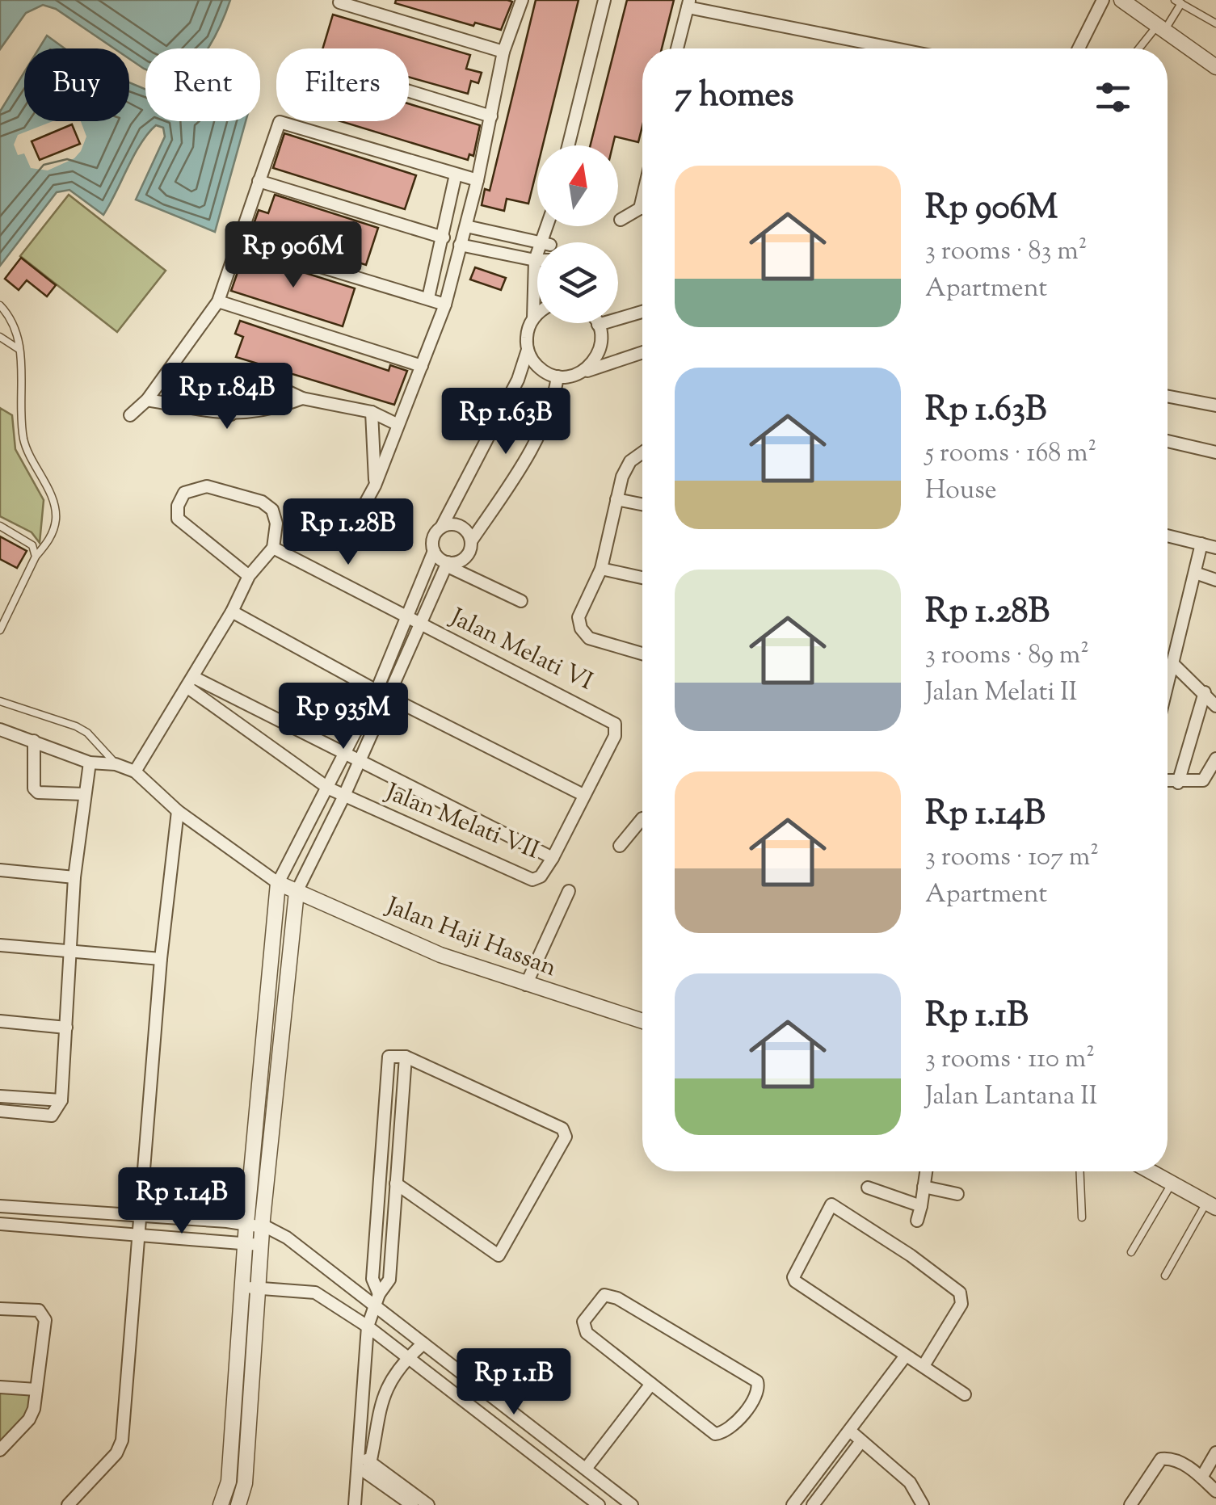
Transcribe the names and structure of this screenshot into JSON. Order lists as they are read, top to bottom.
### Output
{
  "streets": {
    "street": ["Jalan Melati VI", "Jalan Melati VII", "Jalan Haji Hassan"]
  },
  "crossings": [
    ["Jalan Melati VI", "Jalan Melati VII"]
  ],
  "north": "top",
  "page": {
    "chip": ["Buy", "Rent", "Filters"],
    "heading": "7 homes",
    "list": [
      {
        "name": "Rp 906M",
        "note": "3 rooms · 83 m² · Apartment"
      },
      {
        "name": "Rp 1.63B",
        "note": "5 rooms · 168 m² · House"
      },
      {
        "name": "Rp 1.28B",
        "note": "3 rooms · 89 m² · Jalan Melati II"
      },
      {
        "name": "Rp 1.14B",
        "note": "3 rooms · 107 m² · Apartment"
      },
      {
        "name": "Rp 1.1B",
        "note": "3 rooms · 110 m² · Jalan Lantana II"
      }
    ],
    "price": [
      "Rp 906M",
      "Rp 1.84B",
      "Rp 1.63B",
      "Rp 1.28B",
      "Rp 935M",
      "Rp 1.14B",
      "Rp 1.1B"
    ]
  }
}
